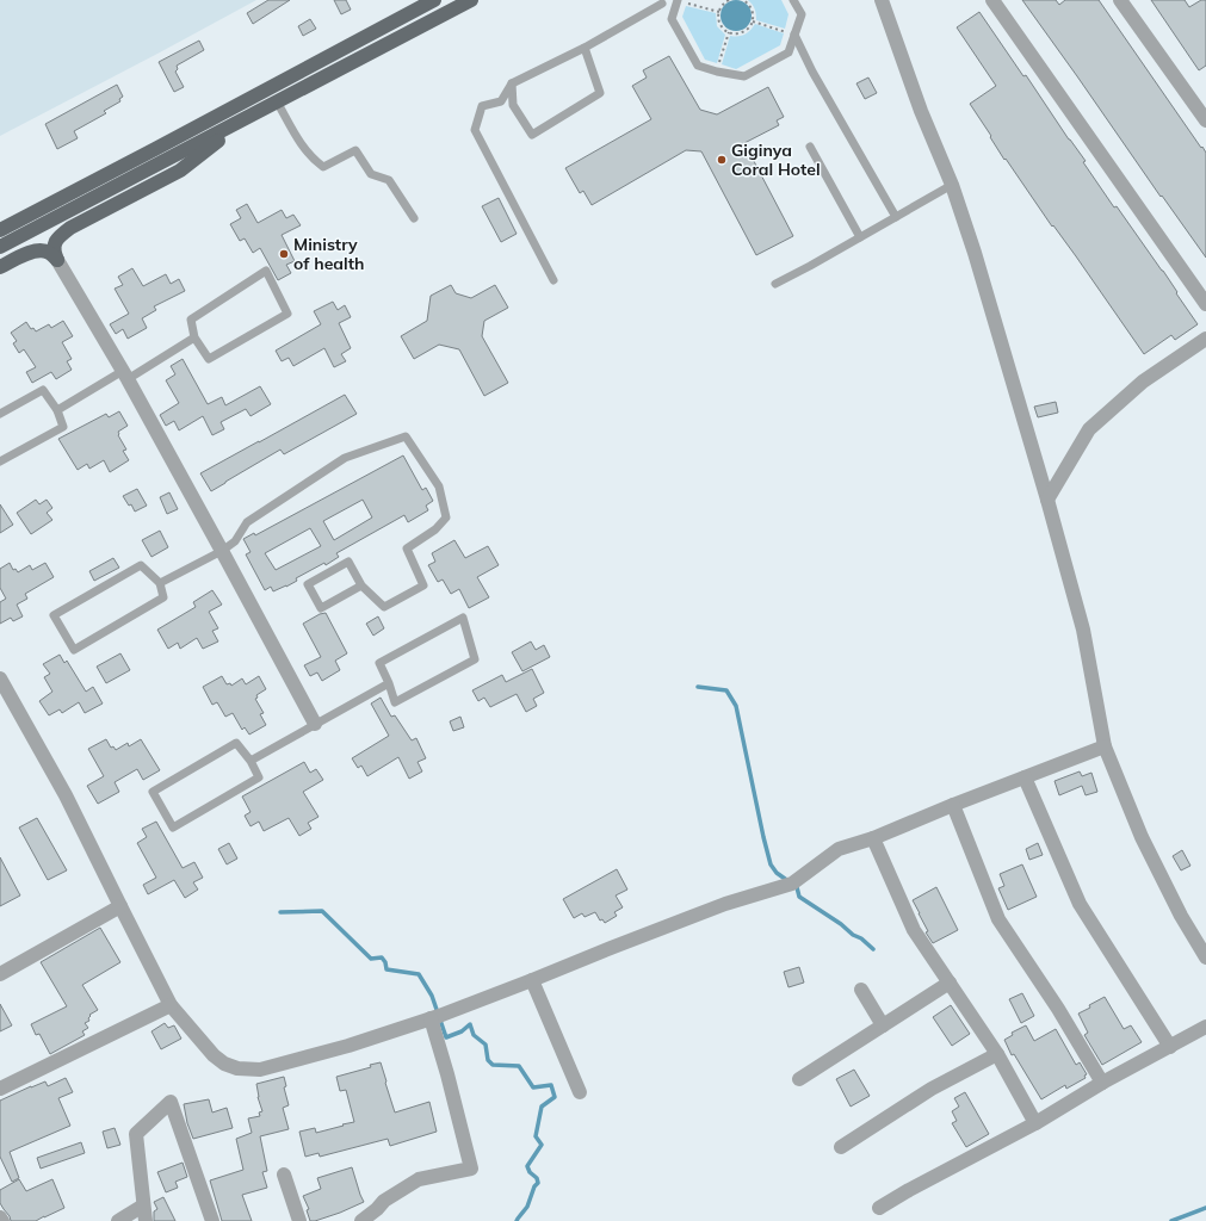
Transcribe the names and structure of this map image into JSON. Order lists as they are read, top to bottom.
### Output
{
  "places": ["Giginya Coral Hotel", "Ministry of health"]
}
